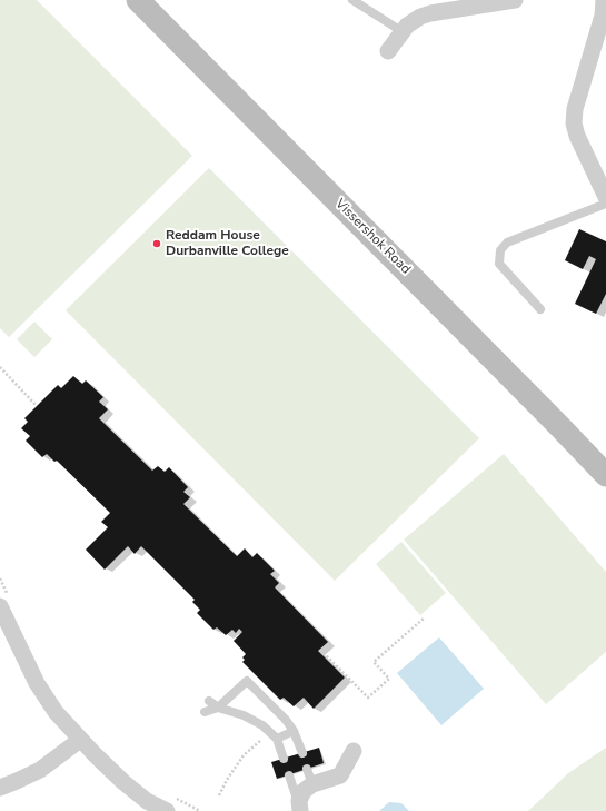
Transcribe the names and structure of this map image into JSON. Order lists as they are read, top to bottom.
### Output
{
  "streets": {
    "main road": ["Vissershok Road"]
  },
  "places": ["Reddam House Durbanville College"]
}
